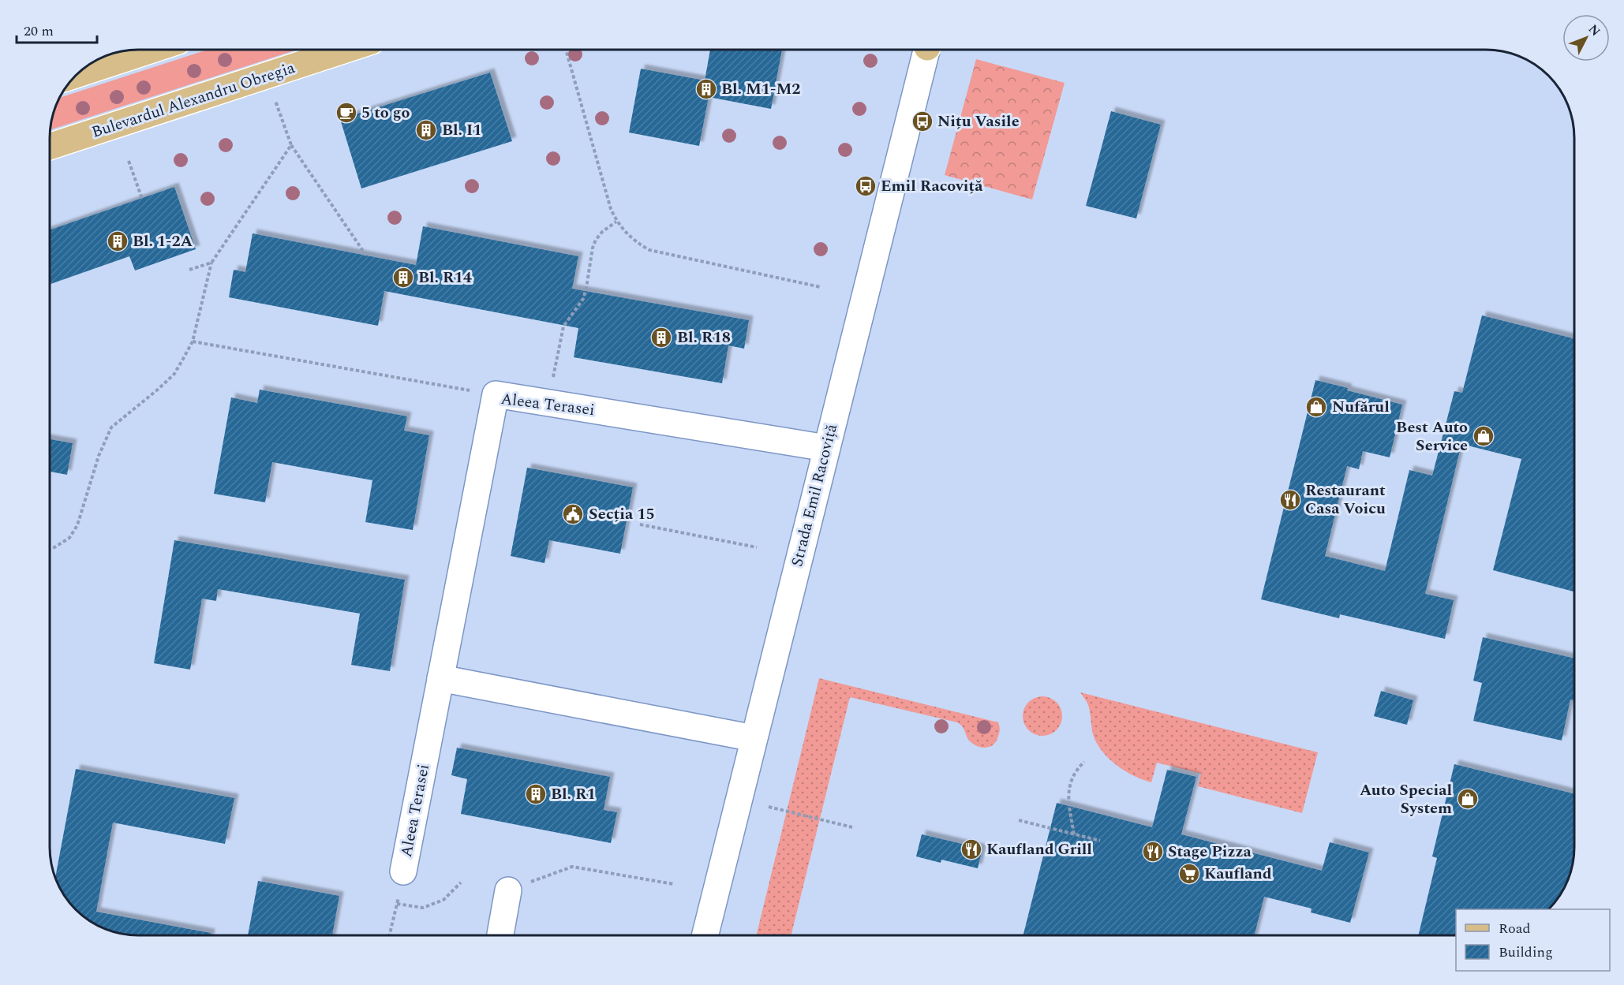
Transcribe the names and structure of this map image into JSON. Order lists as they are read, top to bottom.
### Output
{
  "streets": {
    "main road": ["Bulevardul Alexandru Obregia"],
    "street": ["Aleea Terasei", "Strada Emil Racoviță"]
  },
  "crossings": [
    ["Aleea Terasei", "Strada Emil Racoviță"]
  ],
  "places": {
    "building": [
      "Bl. M1-M2",
      "Bl. I1",
      "Bl. 1-2A",
      "Bl. R14",
      "Bl. R18",
      "Bl. R1"
    ],
    "cafe": ["5 to go"],
    "bus stop": ["Nițu Vasile", "Emil Racoviță"],
    "shop": ["Nufărul", "Best Auto Service", "Auto Special System"],
    "restaurant": ["Restaurant Casa Voicu", "Kaufland Grill", "Stage Pizza"],
    "public building": ["Secția 15"],
    "supermarket": ["Kaufland"]
  },
  "legend": ["Road", "Building"],
  "scale_bar": "20 m",
  "north": "top right"
}
